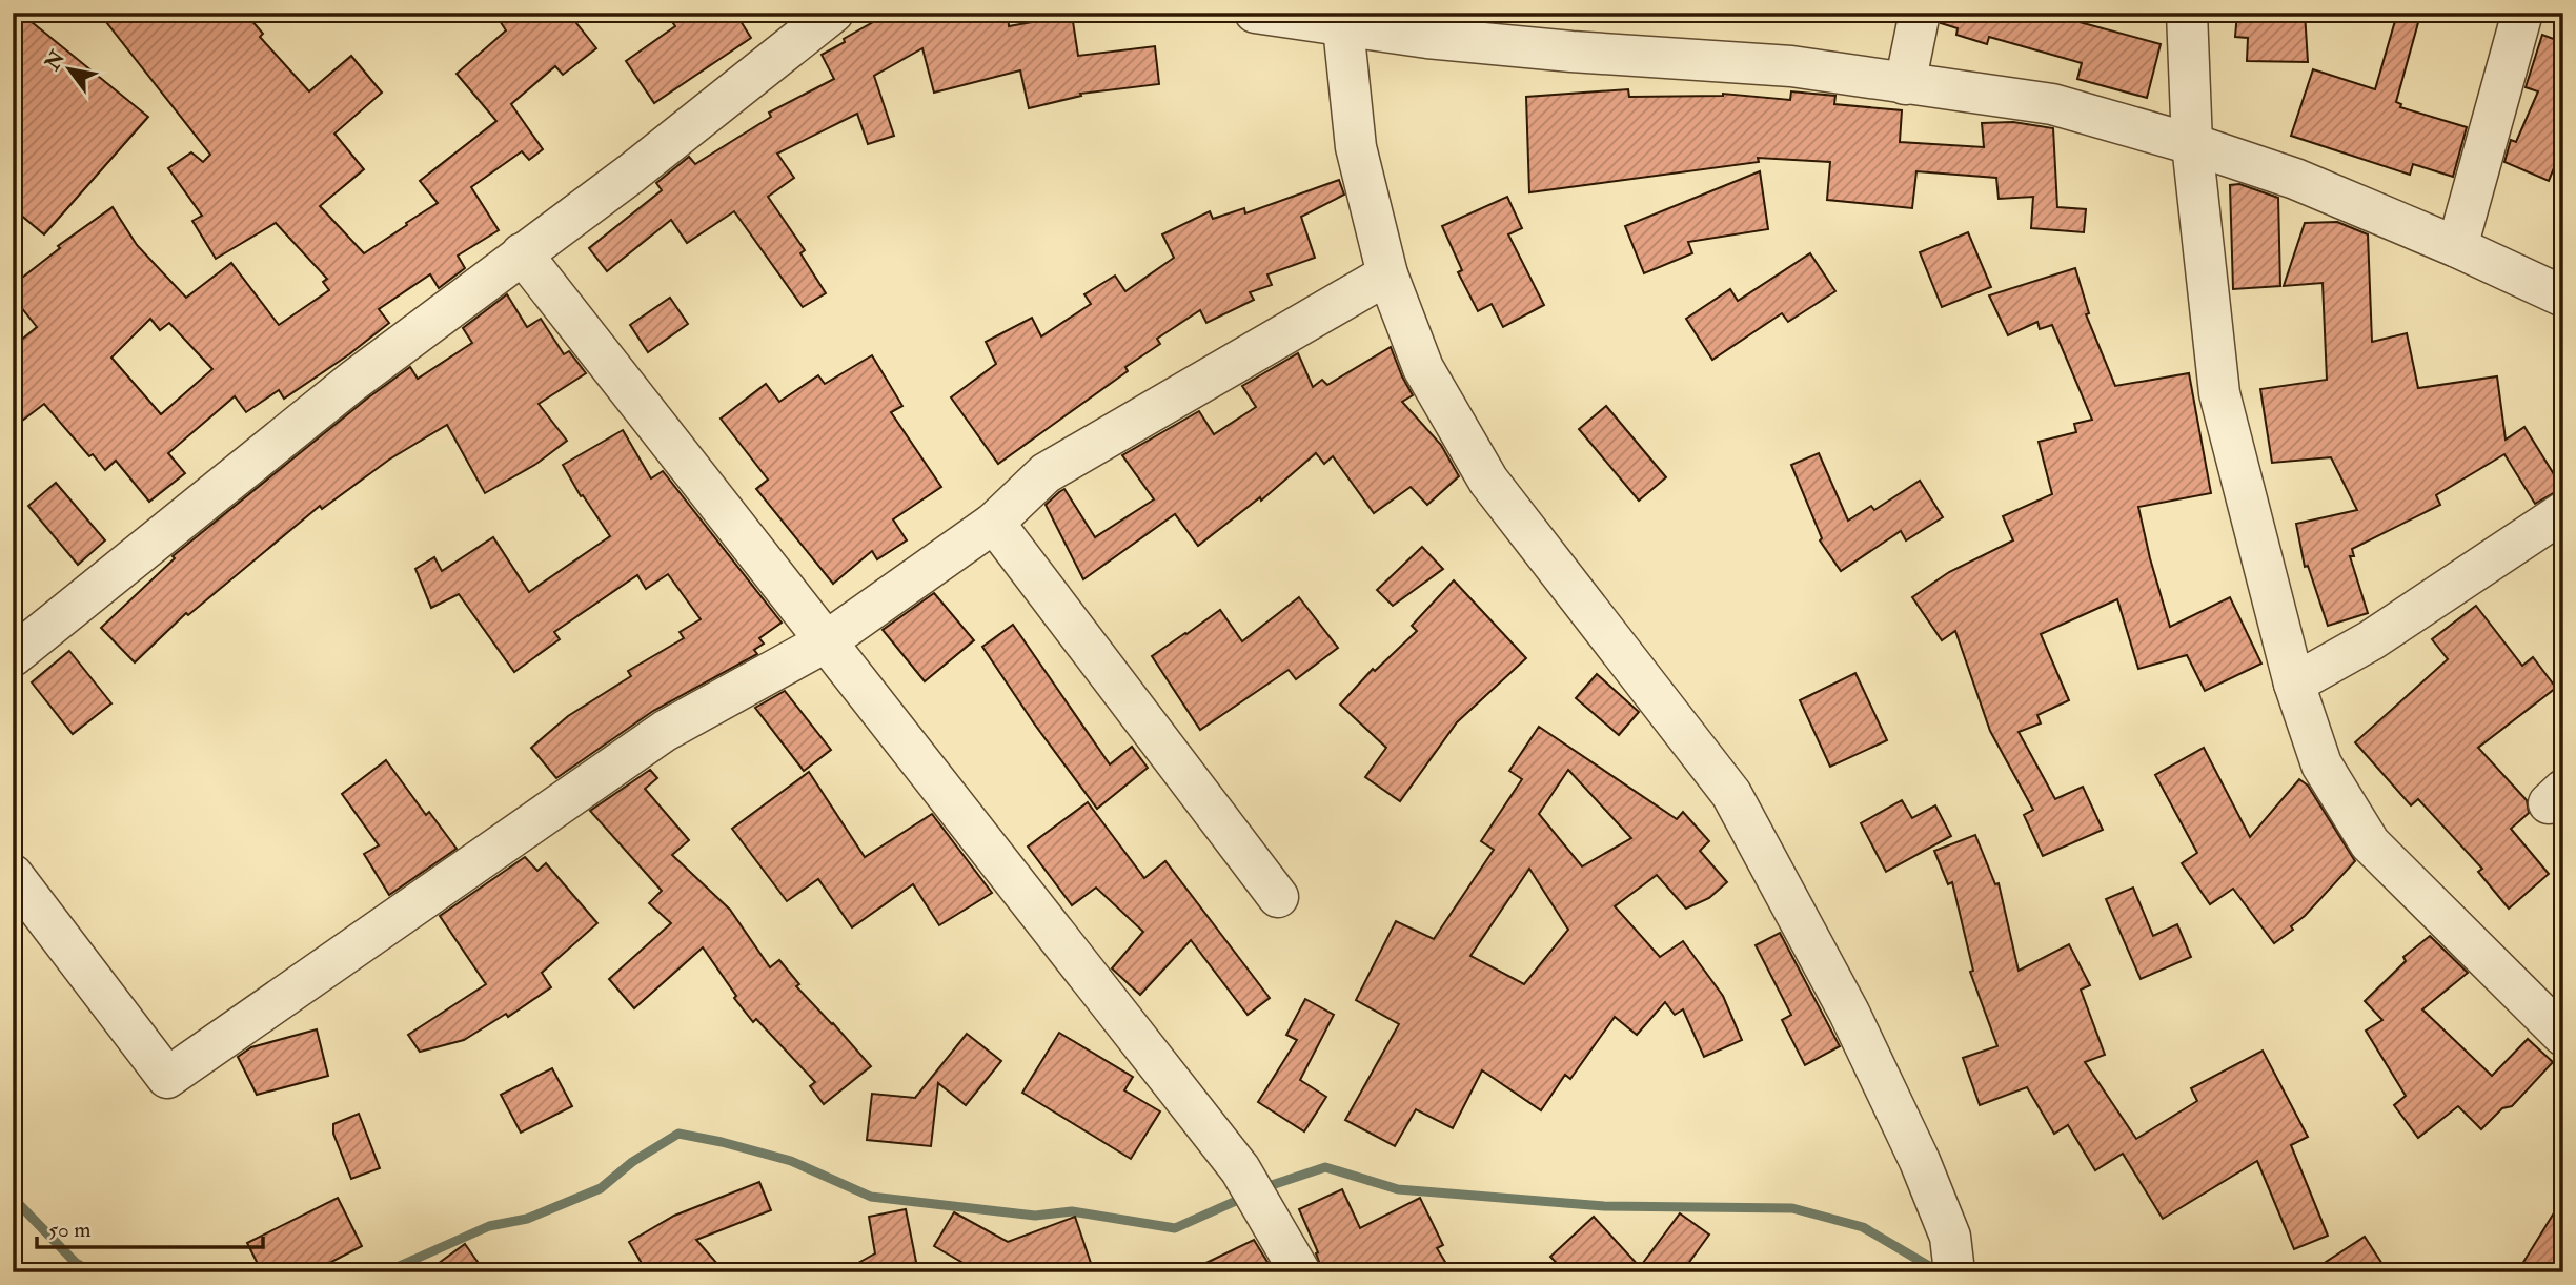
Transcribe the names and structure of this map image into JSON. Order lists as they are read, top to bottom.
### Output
{
  "scale_bar": "50 m",
  "north": "top left"
}
